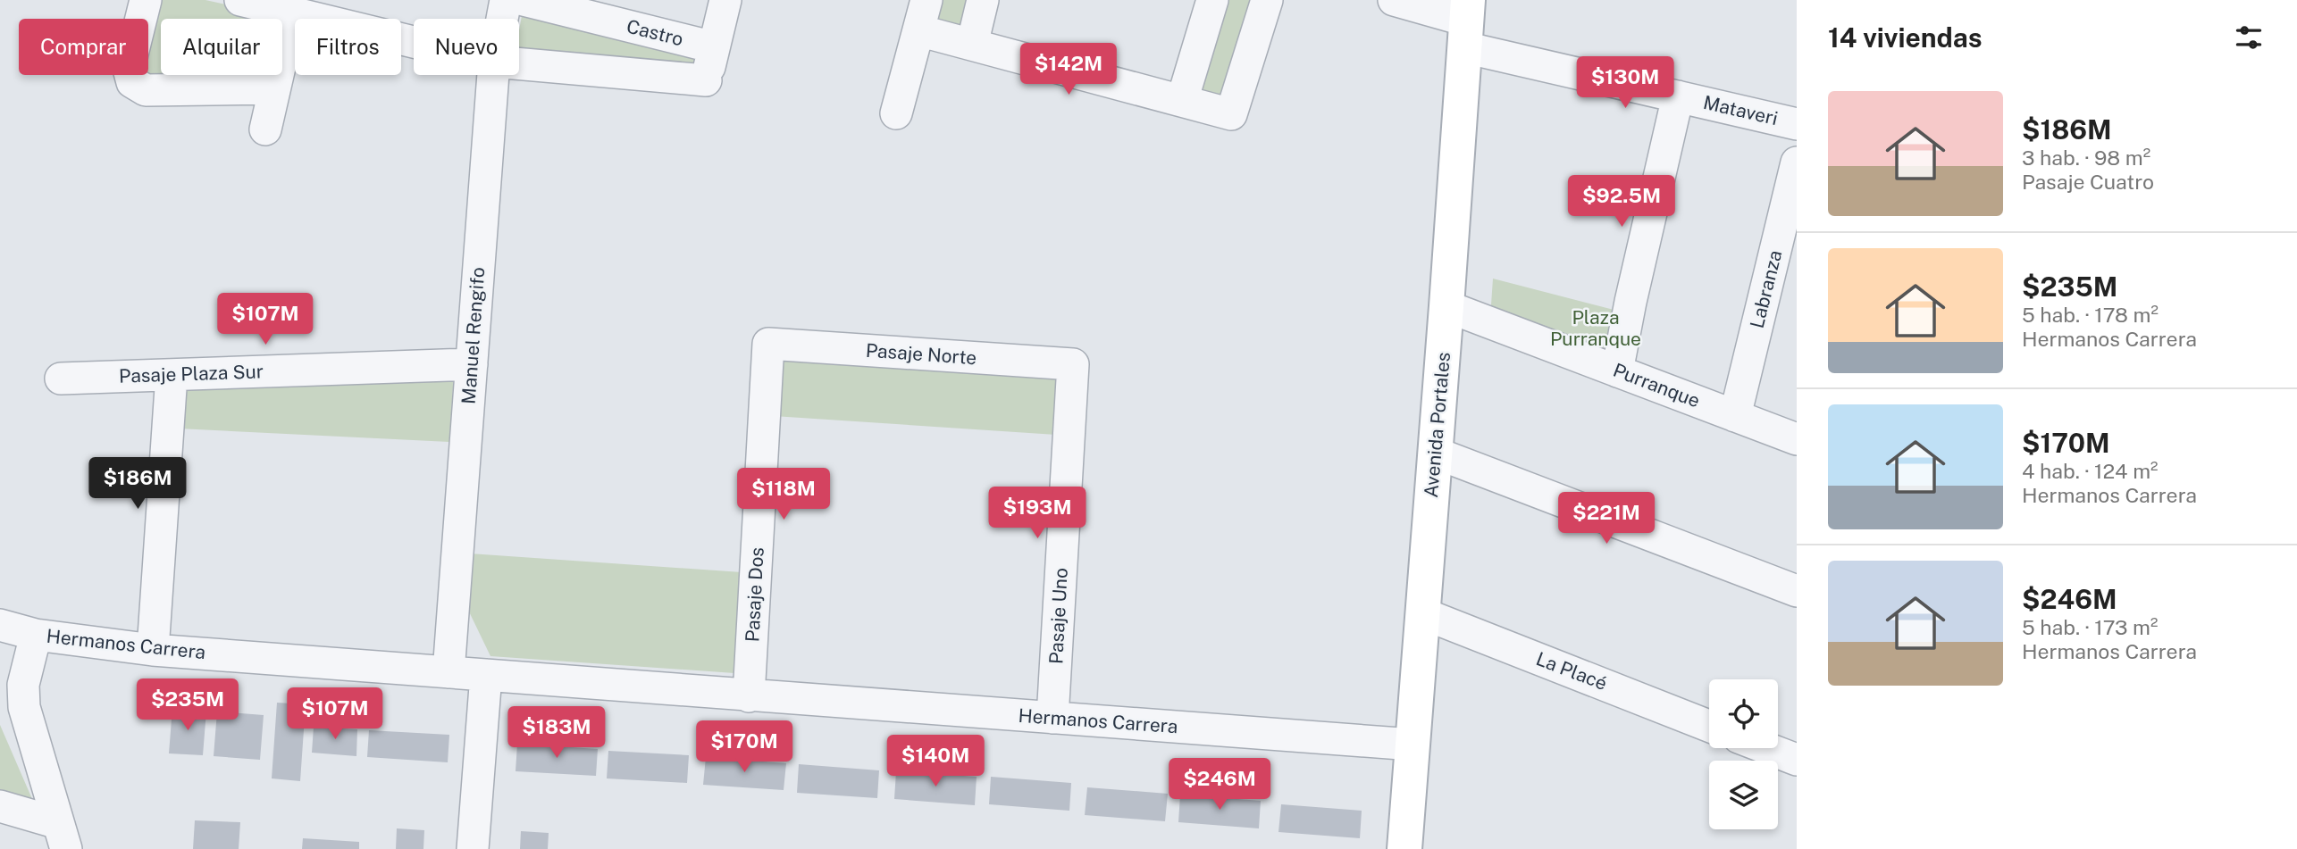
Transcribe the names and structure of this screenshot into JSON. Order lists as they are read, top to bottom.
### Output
{
  "streets": {
    "main road": ["Avenida Portales"],
    "street": [
      "Castro",
      "Mataveri",
      "Labranza",
      "Manuel Rengifo",
      "Pasaje Norte",
      "Pasaje Plaza Sur",
      "Purranque",
      "Pasaje Dos",
      "Pasaje Uno",
      "Hermanos Carrera",
      "La Placé"
    ]
  },
  "crossings": [
    ["Mataveri", "Avenida Portales"],
    ["Labranza", "Purranque"],
    ["Manuel Rengifo", "Pasaje Plaza Sur"],
    ["Manuel Rengifo", "Hermanos Carrera"],
    ["Pasaje Norte", "Pasaje Dos"],
    ["Pasaje Norte", "Pasaje Uno"],
    ["Purranque", "Avenida Portales"],
    ["Avenida Portales", "Hermanos Carrera"],
    ["Avenida Portales", "La Placé"],
    ["Pasaje Dos", "Hermanos Carrera"],
    ["Pasaje Uno", "Hermanos Carrera"]
  ],
  "parks": ["Plaza Purranque"],
  "page": {
    "heading": "14 viviendas",
    "chip": [
      "Comprar",
      "Alquilar",
      "Filtros",
      "Nuevo"
    ],
    "price": [
      "$142M",
      "$130M",
      "$92.5M",
      "$107M",
      "$186M",
      "$118M",
      "$193M",
      "$221M",
      "$235M",
      "$107M",
      "$183M",
      "$170M",
      "$140M",
      "$246M"
    ],
    "list": [
      {
        "name": "$186M",
        "note": "3 hab. · 98 m² · Pasaje Cuatro"
      },
      {
        "name": "$235M",
        "note": "5 hab. · 178 m² · Hermanos Carrera"
      },
      {
        "name": "$170M",
        "note": "4 hab. · 124 m² · Hermanos Carrera"
      },
      {
        "name": "$246M",
        "note": "5 hab. · 173 m² · Hermanos Carrera"
      }
    ]
  }
}
